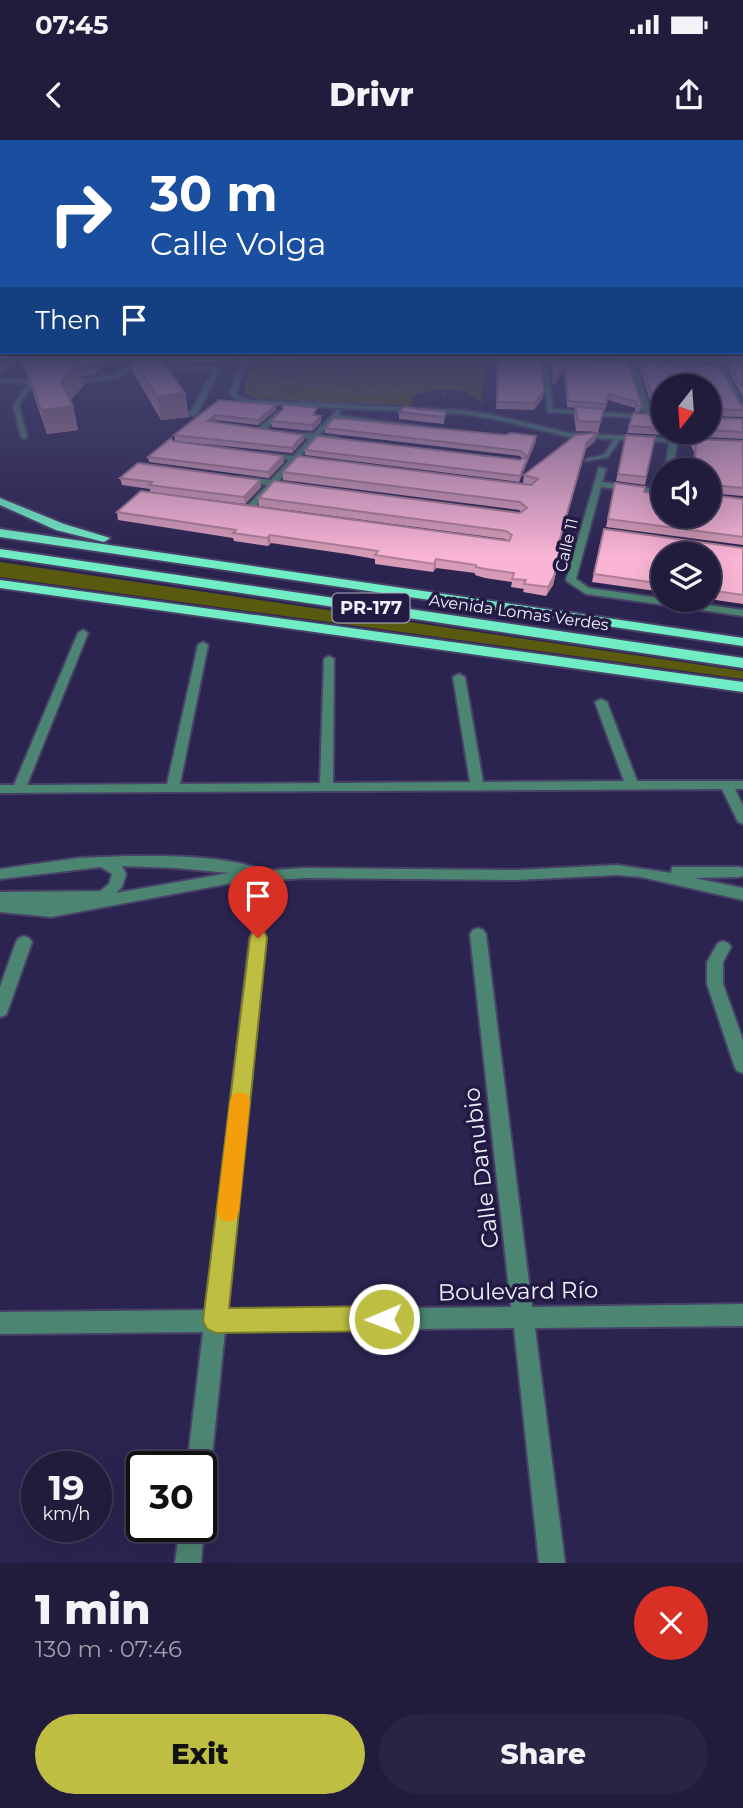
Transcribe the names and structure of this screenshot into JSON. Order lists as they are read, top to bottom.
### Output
{
  "streets": {
    "highway": ["PR-177", "Avenida Lomas Verdes"],
    "street": ["Calle 11", "Calle Danubio", "Boulevard Río"]
  },
  "crossings": [
    ["Calle Danubio", "Boulevard Río"]
  ],
  "north": "bottom",
  "page": {
    "status": "07:45",
    "header": "Drivr",
    "turn": ["30 m", "Calle Volga"],
    "then": "Then",
    "speed": "19 km/h",
    "limit": "30",
    "heading": ["1 min", "130 m · 07:46"],
    "buttons": ["Exit", "Share"]
  }
}
